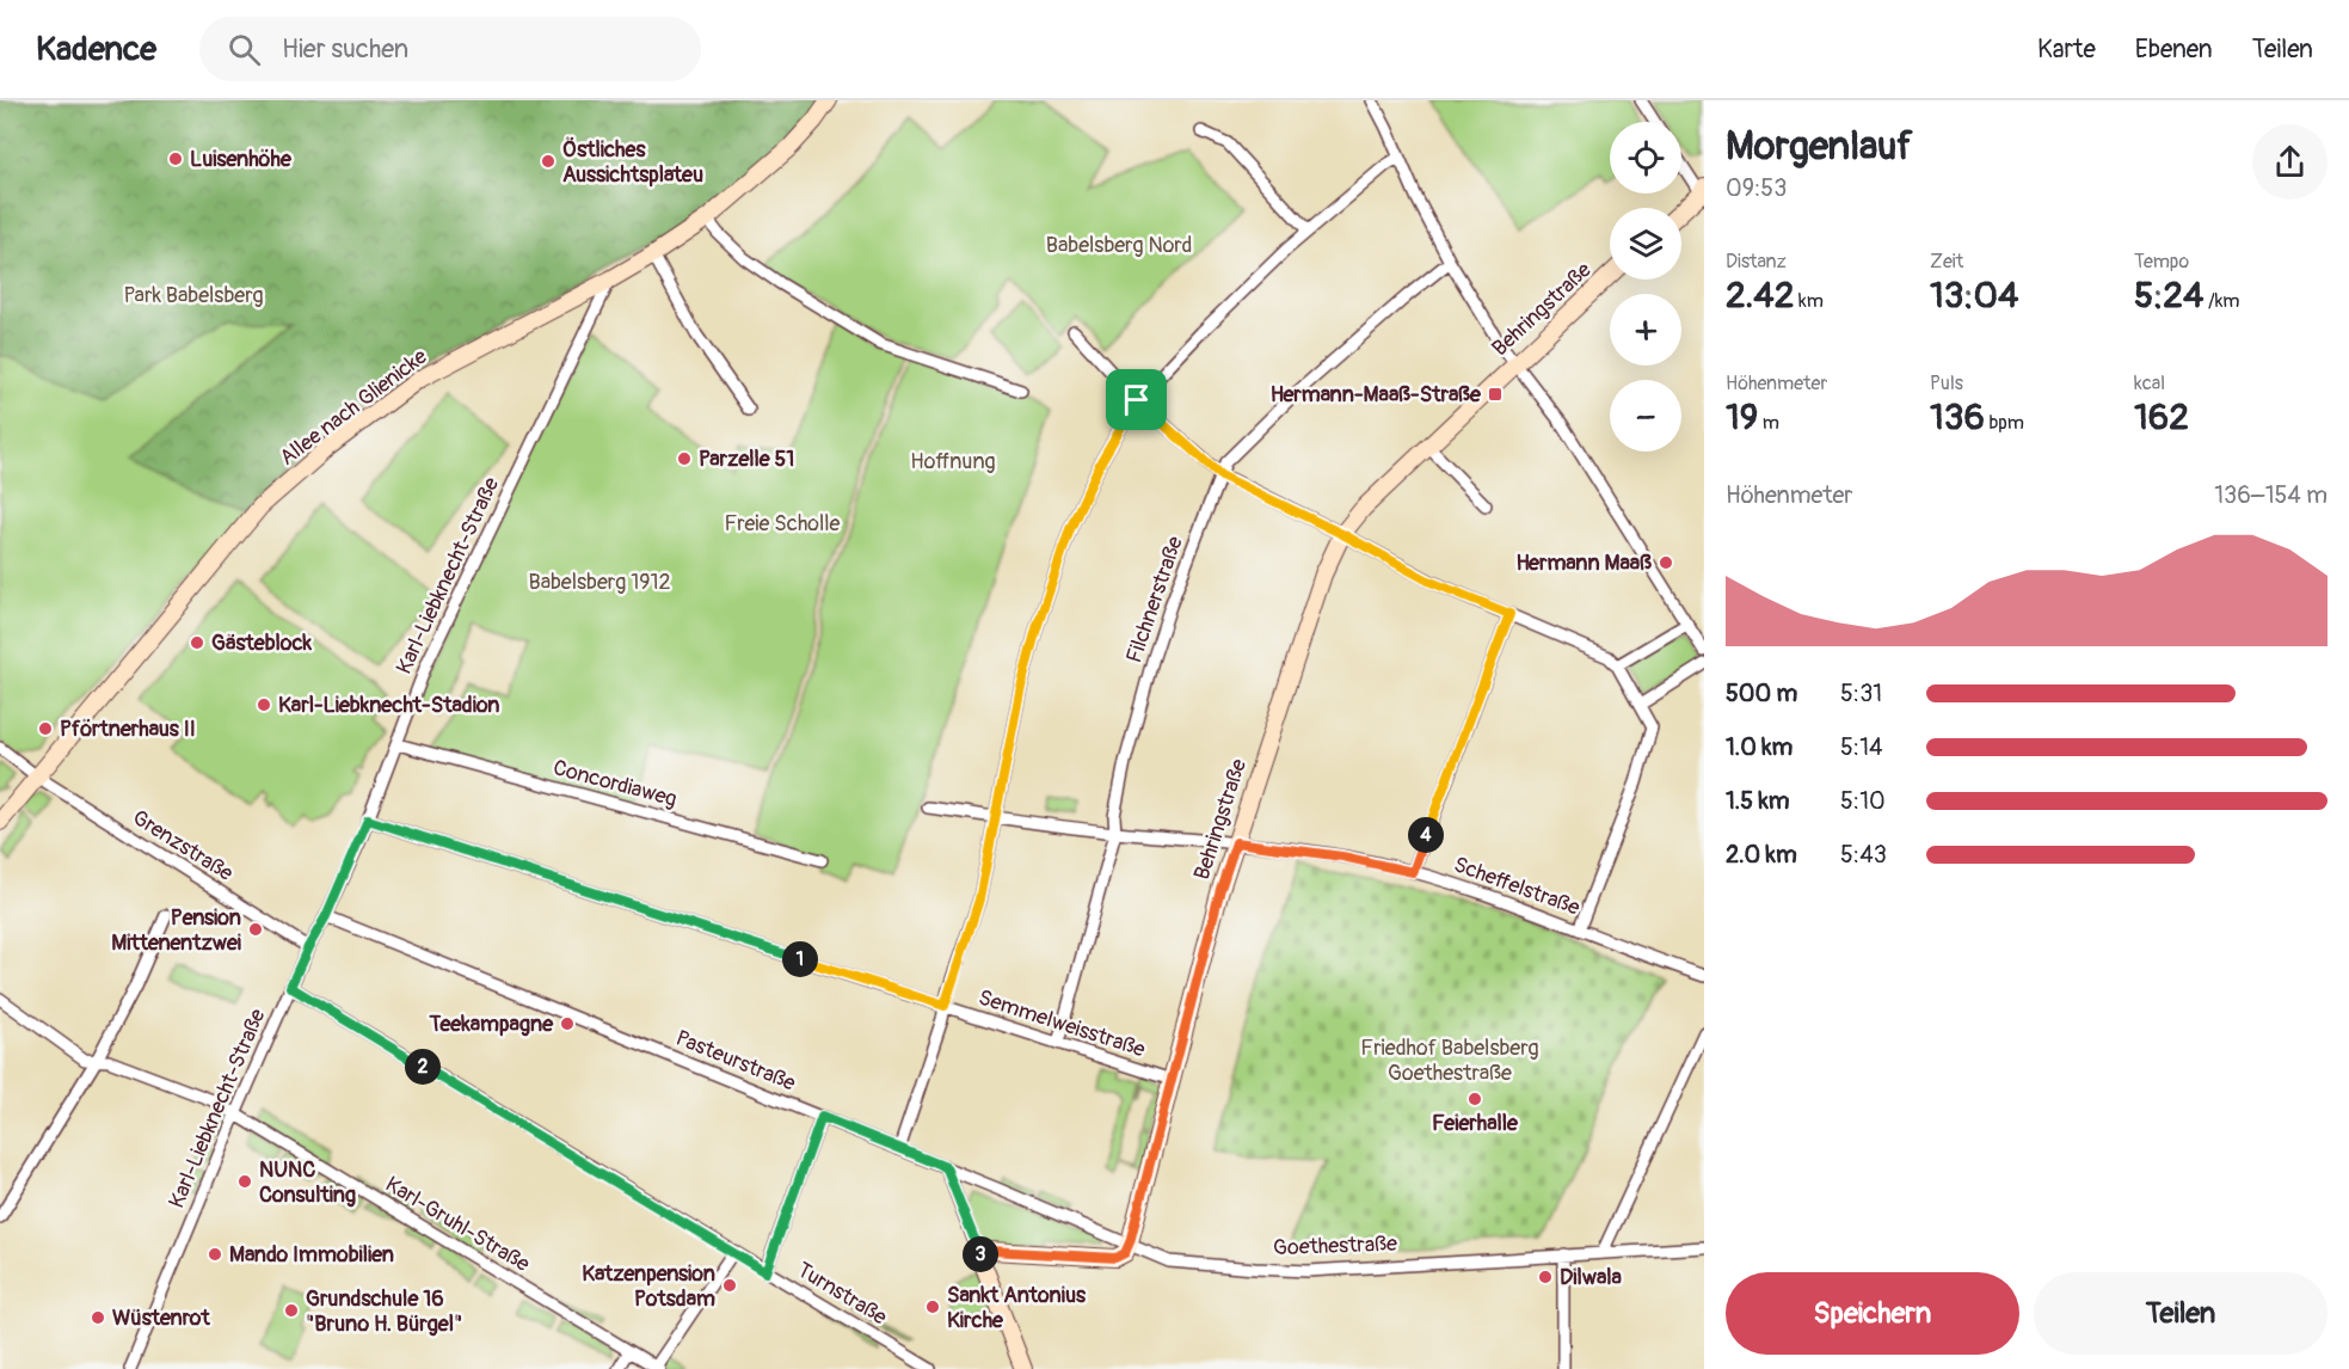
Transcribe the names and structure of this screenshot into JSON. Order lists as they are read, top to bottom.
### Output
{
  "streets": {
    "street": [
      "Behringstraße",
      "Allee nach Glienicke",
      "Karl-Liebknecht-Straße",
      "Filchnerstraße",
      "Concordiaweg",
      "Grenzstraße",
      "Scheffelstraße",
      "Semmelweisstraße",
      "Pasteurstraße",
      "Karl-Gruhl-Straße",
      "Goethestraße",
      "Turnstraße"
    ]
  },
  "crossings": [
    ["Behringstraße", "Scheffelstraße"],
    ["Behringstraße", "Semmelweisstraße"],
    ["Behringstraße", "Pasteurstraße"],
    ["Behringstraße", "Goethestraße"],
    ["Allee nach Glienicke", "Karl-Liebknecht-Straße"],
    ["Allee nach Glienicke", "Grenzstraße"],
    ["Karl-Liebknecht-Straße", "Concordiaweg"],
    ["Karl-Liebknecht-Straße", "Grenzstraße"],
    ["Karl-Liebknecht-Straße", "Semmelweisstraße"],
    ["Karl-Liebknecht-Straße", "Pasteurstraße"],
    ["Karl-Liebknecht-Straße", "Karl-Gruhl-Straße"],
    ["Karl-Liebknecht-Straße", "Turnstraße"],
    ["Filchnerstraße", "Scheffelstraße"],
    ["Filchnerstraße", "Semmelweisstraße"],
    ["Pasteurstraße", "Goethestraße"]
  ],
  "parks": [
    "Babelsberg Nord",
    "Park Babelsberg",
    "Hoffnung",
    "Freie Scholle",
    "Babelsberg 1912",
    "Friedhof Babelsberg Goethestraße"
  ],
  "places": {
    "other": [
      "Luisenhöhe",
      "Östliches Aussichtsplateu",
      "Parzelle 51",
      "Hermann Maaß",
      "Gästeblock",
      "Karl-Liebknecht-Stadion",
      "Pförtnerhaus II",
      "Pension Mittenentzwei",
      "Teekampagne",
      "Feierhalle",
      "NUNC Consulting",
      "Mando Immobilien",
      "Dilwala",
      "Katzenpension Potsdam",
      "Sankt Antonius Kirche",
      "Grundschule 16 \"Bruno H. Bürgel\"",
      "Wüstenrot"
    ],
    "transit": ["Hermann-Maaß-Straße"]
  },
  "page": {
    "header": "Kadence",
    "search": "Hier suchen",
    "nav": ["Karte", "Ebenen", "Teilen"],
    "heading": ["Morgenlauf", "09:53"],
    "map_buttons": ["+", "−"],
    "stats": [
      ["Distanz", "2.42 km"],
      ["Zeit", "13:04"],
      ["Tempo", "5:24 /km"],
      ["Höhenmeter", "19 m"],
      ["Puls", "136 bpm"],
      ["kcal", "162"]
    ],
    "chart": ["Höhenmeter", "136–154 m"],
    "list": [
      {
        "name": "500 m",
        "note": "5:31"
      },
      {
        "name": "1.0 km",
        "note": "5:14"
      },
      {
        "name": "1.5 km",
        "note": "5:10"
      },
      {
        "name": "2.0 km",
        "note": "5:43"
      }
    ],
    "pins": [
      "4",
      "1",
      "2",
      "3"
    ],
    "buttons": ["Speichern", "Teilen"]
  }
}
